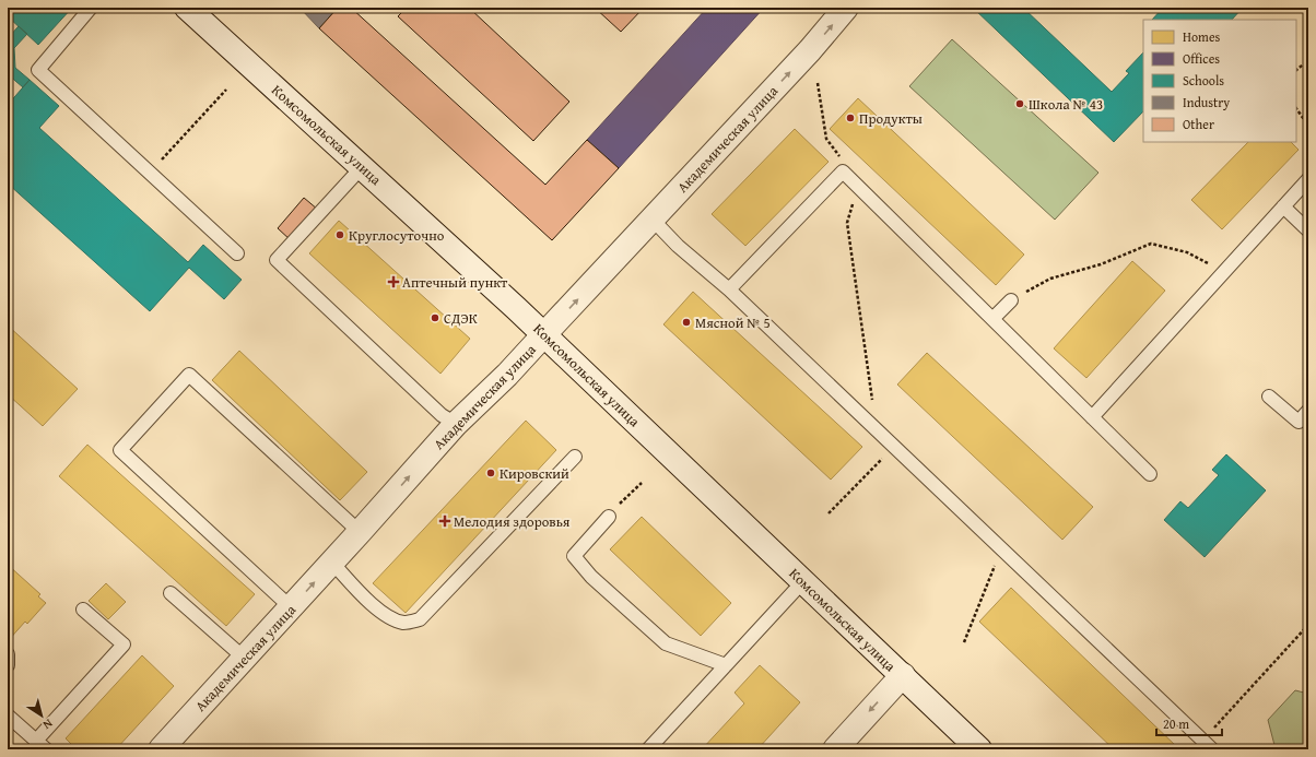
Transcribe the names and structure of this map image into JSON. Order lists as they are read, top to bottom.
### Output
{
  "streets": {
    "street": ["Комсомольская улица", "Академическая улица"]
  },
  "crossings": [
    ["Комсомольская улица", "Академическая улица"]
  ],
  "one_way": ["Академическая улица"],
  "places": {
    "other": [
      "Школа № 43",
      "Продукты",
      "Круглосуточно",
      "СДЭК",
      "Мясной № 5",
      "Кировский"
    ],
    "health": ["Аптечный пункт", "Мелодия здоровья"]
  },
  "legend": [
    "Homes",
    "Offices",
    "Schools",
    "Industry",
    "Other"
  ],
  "scale_bar": "20 m",
  "north": "bottom right"
}
